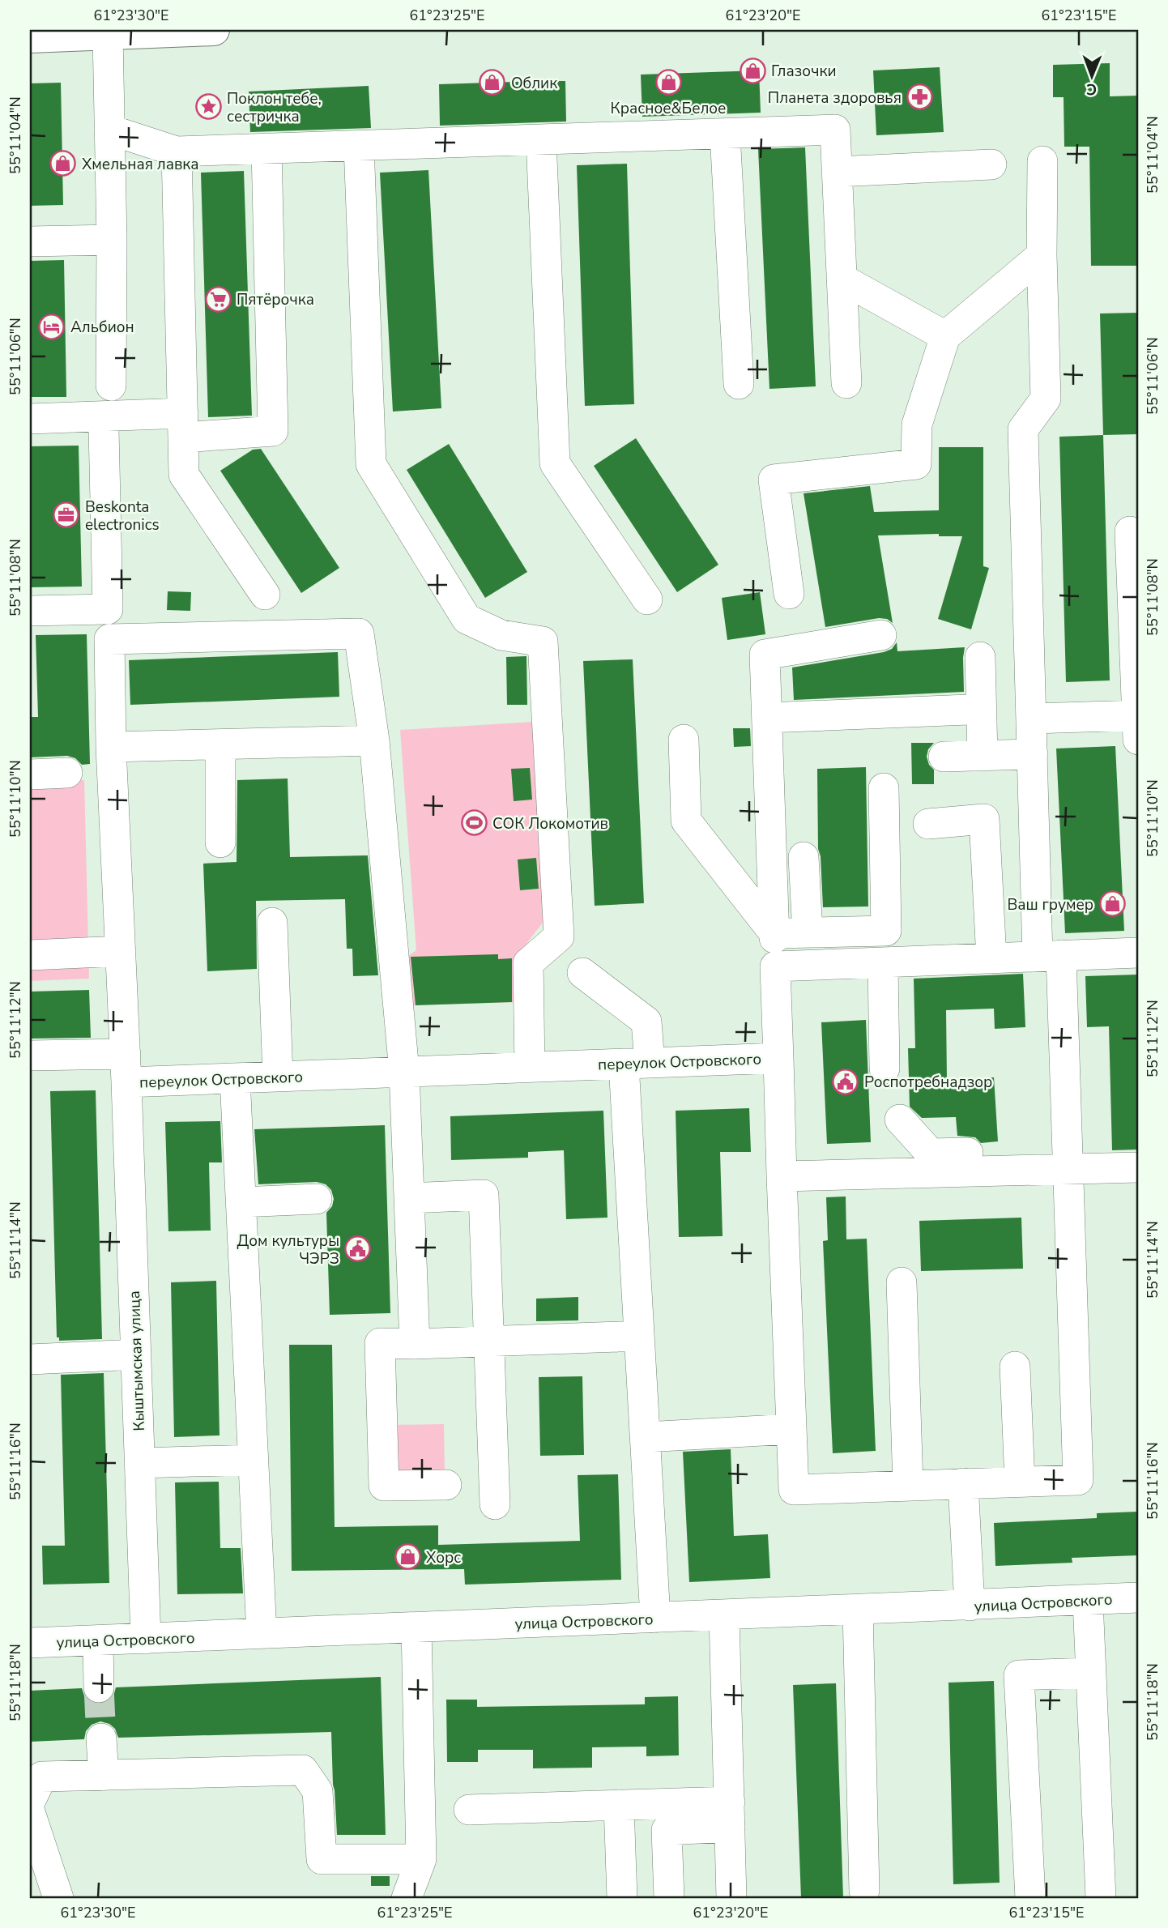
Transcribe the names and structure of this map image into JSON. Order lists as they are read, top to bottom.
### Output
{
  "streets": {
    "street": ["переулок Островского", "Кыштымская улица", "улица Островского"]
  },
  "crossings": [
    ["переулок Островского", "Кыштымская улица"],
    ["Кыштымская улица", "улица Островского"]
  ],
  "places": {
    "shop": [
      "Глазочки",
      "Облик",
      "Красное&Белое",
      "Хмельная лавка",
      "Ваш грумер",
      "Хорс"
    ],
    "pharmacy": ["Планета здоровья"],
    "place": ["Поклон тебе, сестричка"],
    "supermarket": ["Пятёрочка"],
    "hotel": ["Альбион"],
    "office": ["Beskonta electronics"],
    "sports": ["СОК Локомотив"],
    "public building": ["Роспотребнадзор", "Дом культуры ЧЭРЗ"]
  },
  "north": "bottom",
  "coordinates": [
    "61°23'30\"E",
    "61°23'25\"E",
    "61°23'20\"E",
    "61°23'15\"E",
    "55°11'04\"N",
    "55°11'06\"N",
    "55°11'08\"N",
    "55°11'10\"N",
    "55°11'12\"N",
    "55°11'14\"N",
    "55°11'16\"N",
    "55°11'18\"N"
  ]
}
